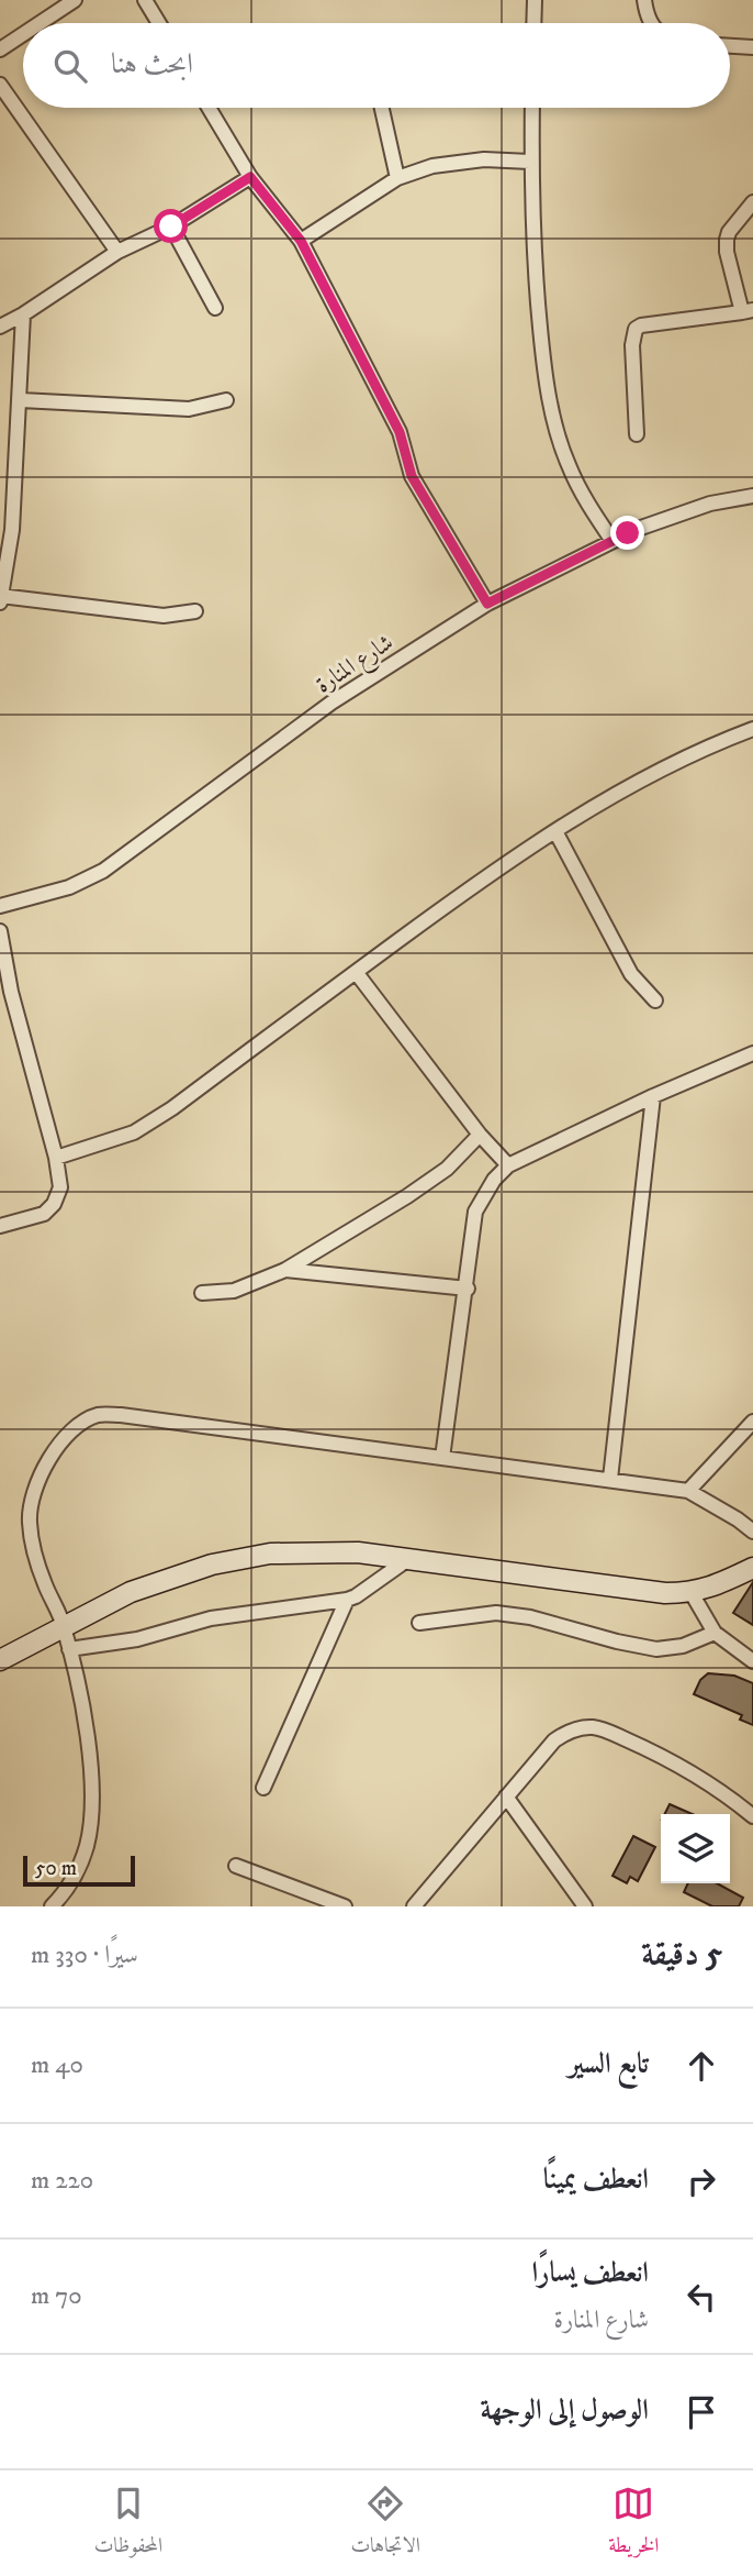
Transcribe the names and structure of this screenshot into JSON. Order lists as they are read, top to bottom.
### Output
{
  "streets": {
    "street": ["شارع المنارة"]
  },
  "scale_bar": "50 m",
  "page": {
    "search": "ابحث هنا",
    "scale": "50 m",
    "heading": ["5 دقيقة", "سيرًا · 330 m"],
    "list": [
      ["تابع السير", "40 m"],
      ["انعطف يمينًا", "220 m"],
      ["انعطف يسارًا", "شارع المنارة", "70 m"],
      "الوصول إلى الوجهة"
    ],
    "nav": ["الخريطة", "الاتجاهات", "المحفوظات"]
  }
}
